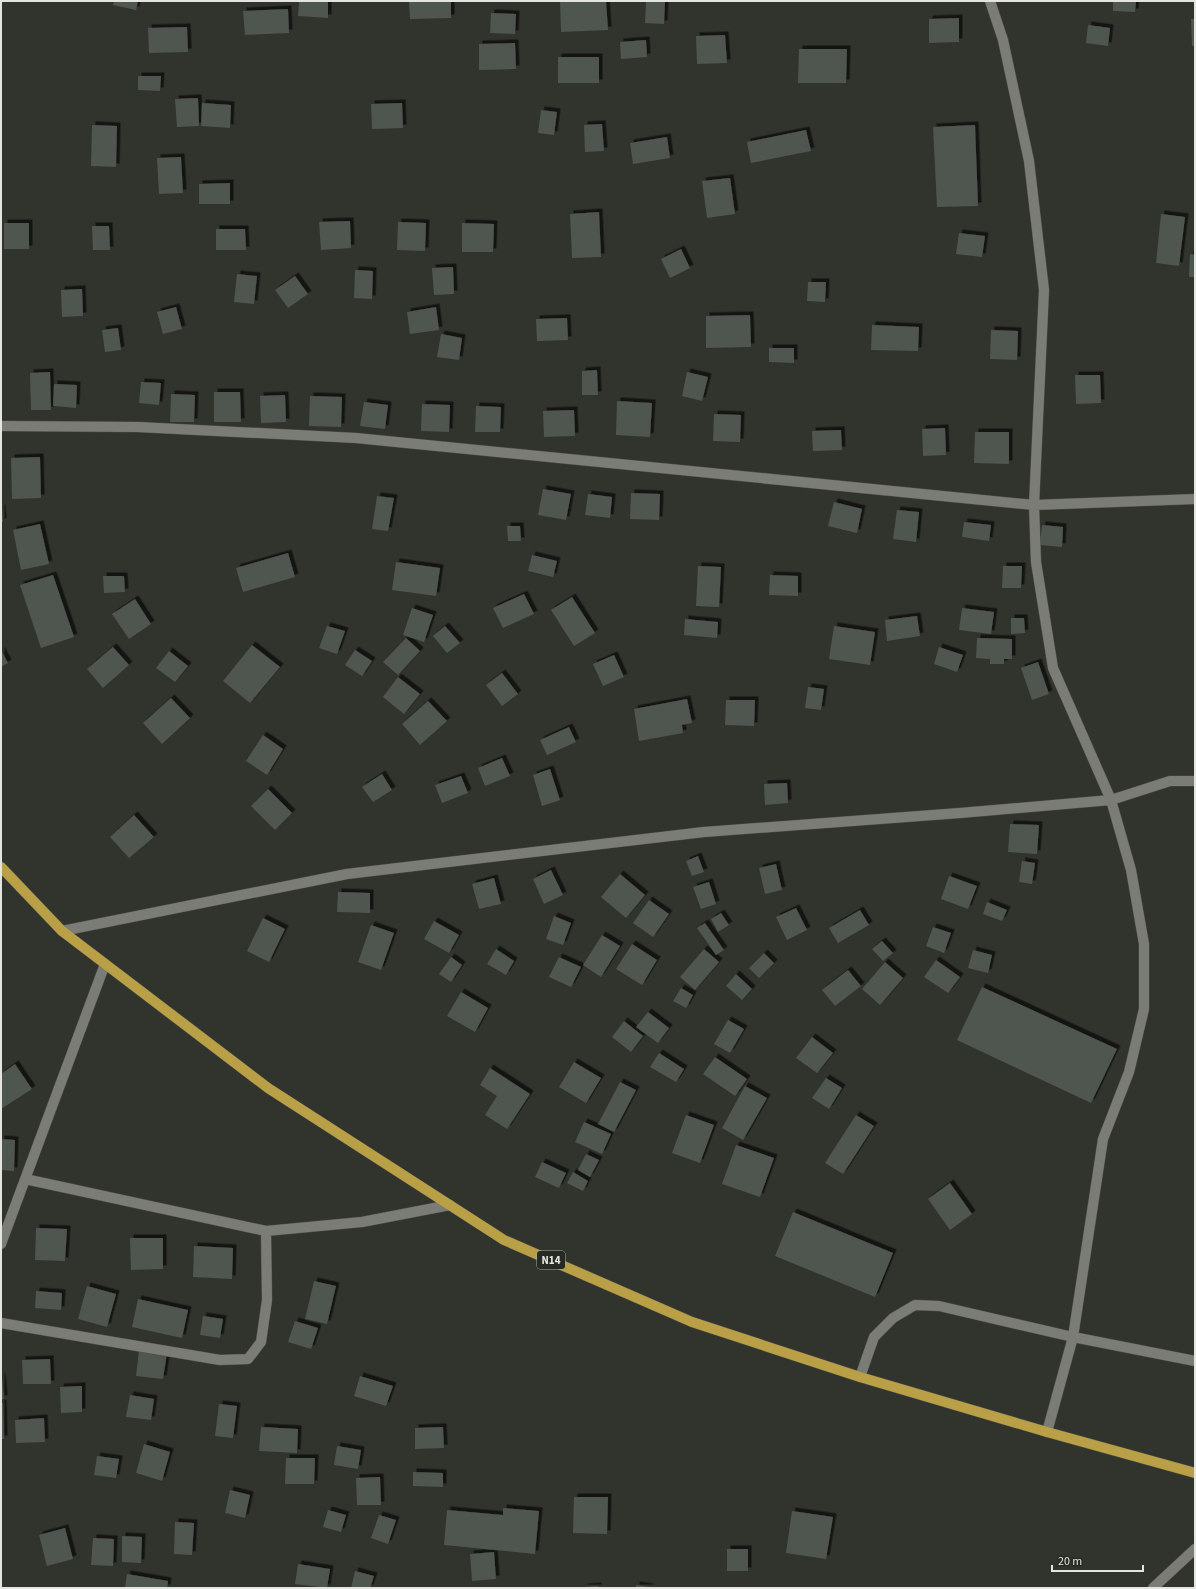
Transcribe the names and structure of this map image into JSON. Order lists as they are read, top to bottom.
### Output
{
  "streets": {
    "main road": ["N14"]
  },
  "scale_bar": "20 m"
}
